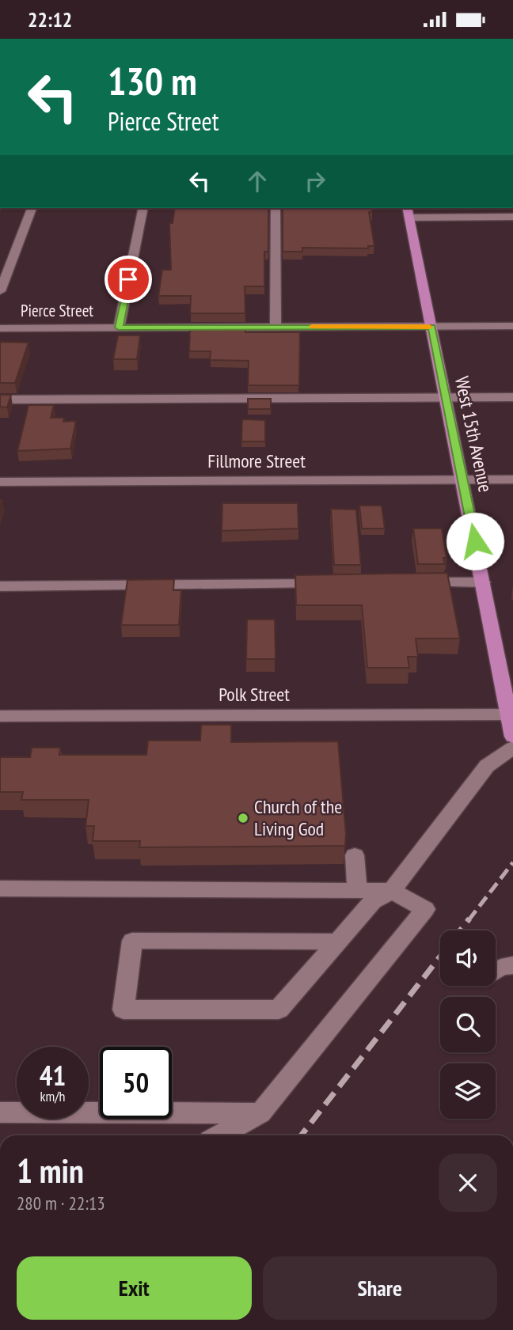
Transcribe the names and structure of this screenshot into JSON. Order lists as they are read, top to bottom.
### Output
{
  "streets": {
    "main road": ["West 15th Avenue"],
    "street": ["Pierce Street", "Fillmore Street", "Polk Street"]
  },
  "crossings": [
    ["Pierce Street", "West 15th Avenue"],
    ["West 15th Avenue", "Fillmore Street"],
    ["West 15th Avenue", "Polk Street"]
  ],
  "places": ["Church of the Living God"],
  "page": {
    "status": "22:12",
    "turn": ["130 m", "Pierce Street"],
    "speed": "41 km/h",
    "limit": "50",
    "heading": ["1 min", "280 m · 22:13"],
    "buttons": ["Exit", "Share"]
  }
}
